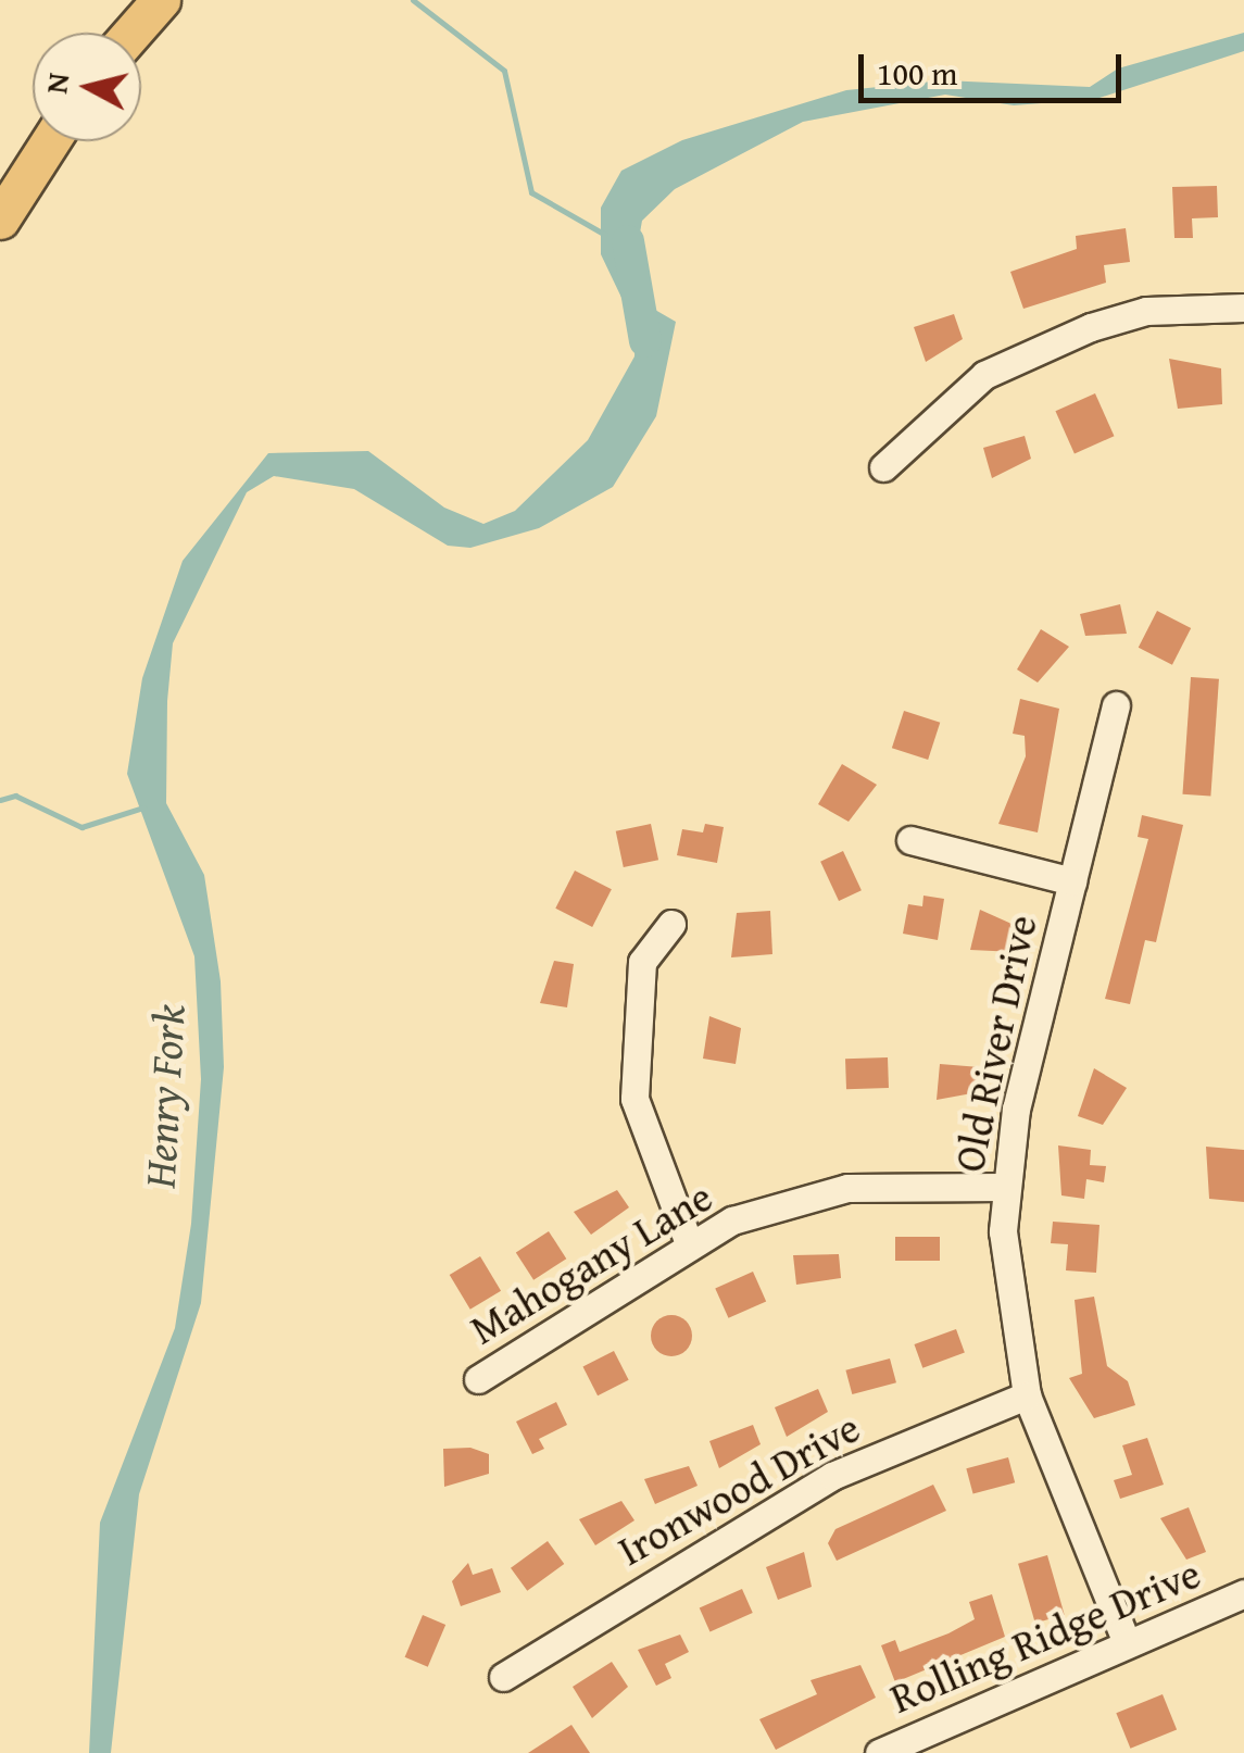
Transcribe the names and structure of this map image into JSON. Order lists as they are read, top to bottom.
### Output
{
  "streets": {
    "street": [
      "Old River Drive",
      "Mahogany Lane",
      "Ironwood Drive",
      "Rolling Ridge Drive"
    ]
  },
  "crossings": [
    ["Old River Drive", "Mahogany Lane"],
    ["Old River Drive", "Ironwood Drive"],
    ["Old River Drive", "Rolling Ridge Drive"]
  ],
  "water": ["Henry Fork"],
  "scale_bar": "100 m",
  "north": "left"
}
